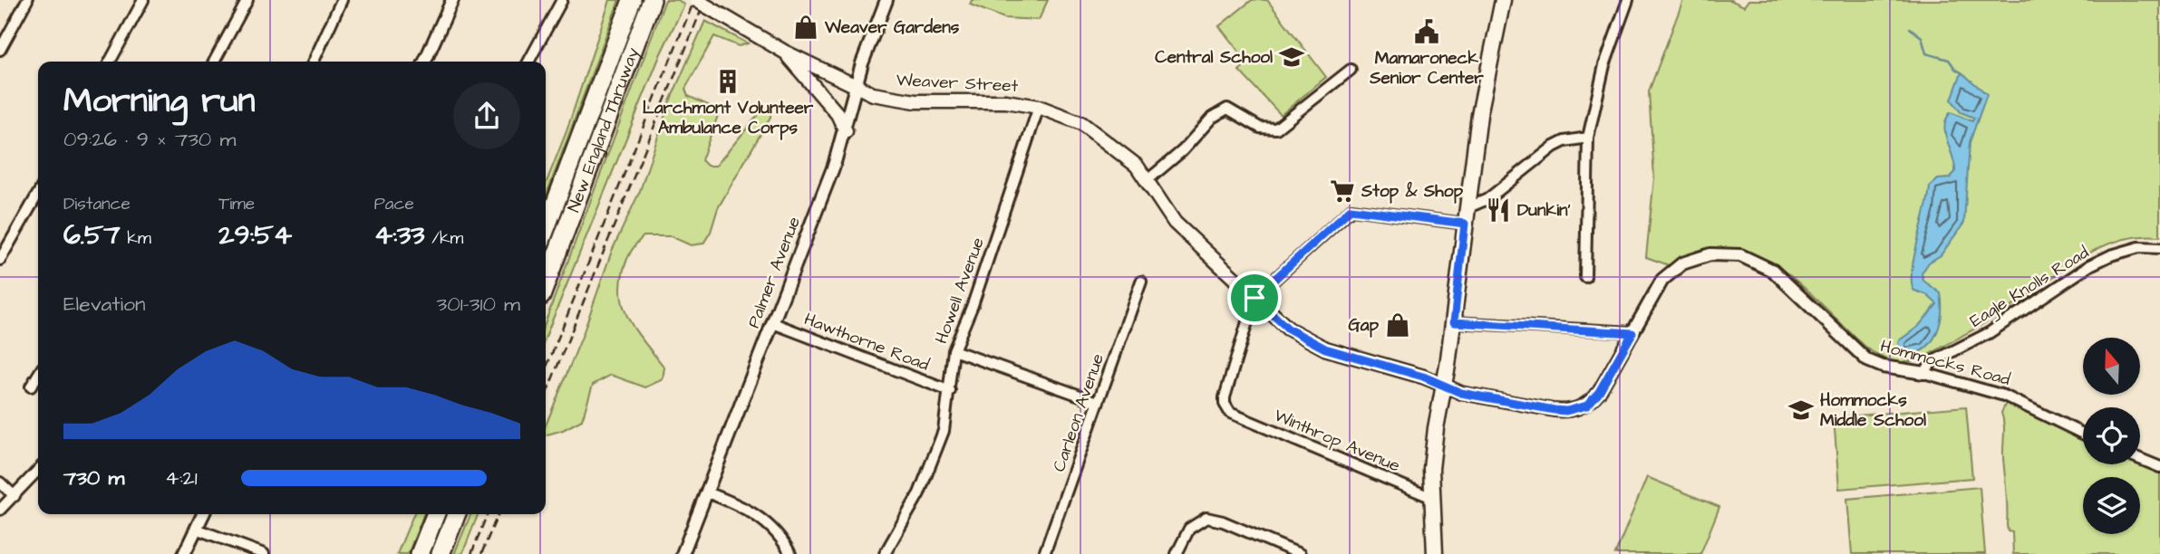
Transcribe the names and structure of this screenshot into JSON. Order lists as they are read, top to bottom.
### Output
{
  "streets": {
    "highway": ["New England Thruway"],
    "main road": ["Weaver Street"],
    "street": [
      "Palmer Avenue",
      "Eagle Knolls Road",
      "Howell Avenue",
      "Hawthorne Road",
      "Hommocks Road",
      "Carleon Avenue",
      "Winthrop Avenue"
    ]
  },
  "crossings": [
    ["Weaver Street", "Palmer Avenue"],
    ["Weaver Street", "Howell Avenue"],
    ["Weaver Street", "Hommocks Road"],
    ["Weaver Street", "Winthrop Avenue"],
    ["Palmer Avenue", "Hawthorne Road"],
    ["Eagle Knolls Road", "Hommocks Road"],
    ["Howell Avenue", "Hawthorne Road"]
  ],
  "places": {
    "shop": ["Weaver Gardens", "Gap"],
    "public building": ["Mamaroneck Senior Center"],
    "school or university": ["Central School", "Hommocks Middle School"],
    "building": ["Larchmont Volunteer Ambulance Corps"],
    "supermarket": ["Stop & Shop"],
    "restaurant": ["Dunkin'"]
  },
  "north": "top",
  "page": {
    "heading": ["Morning run", "09:26 · 9 × 730 m"],
    "stats": [
      ["Distance", "6.57 km"],
      ["Time", "29:54"],
      ["Pace", "4:33 /km"]
    ],
    "chart": ["Elevation", "301–310 m"],
    "list": [
      {
        "name": "730 m",
        "note": "4:21"
      }
    ]
  }
}
